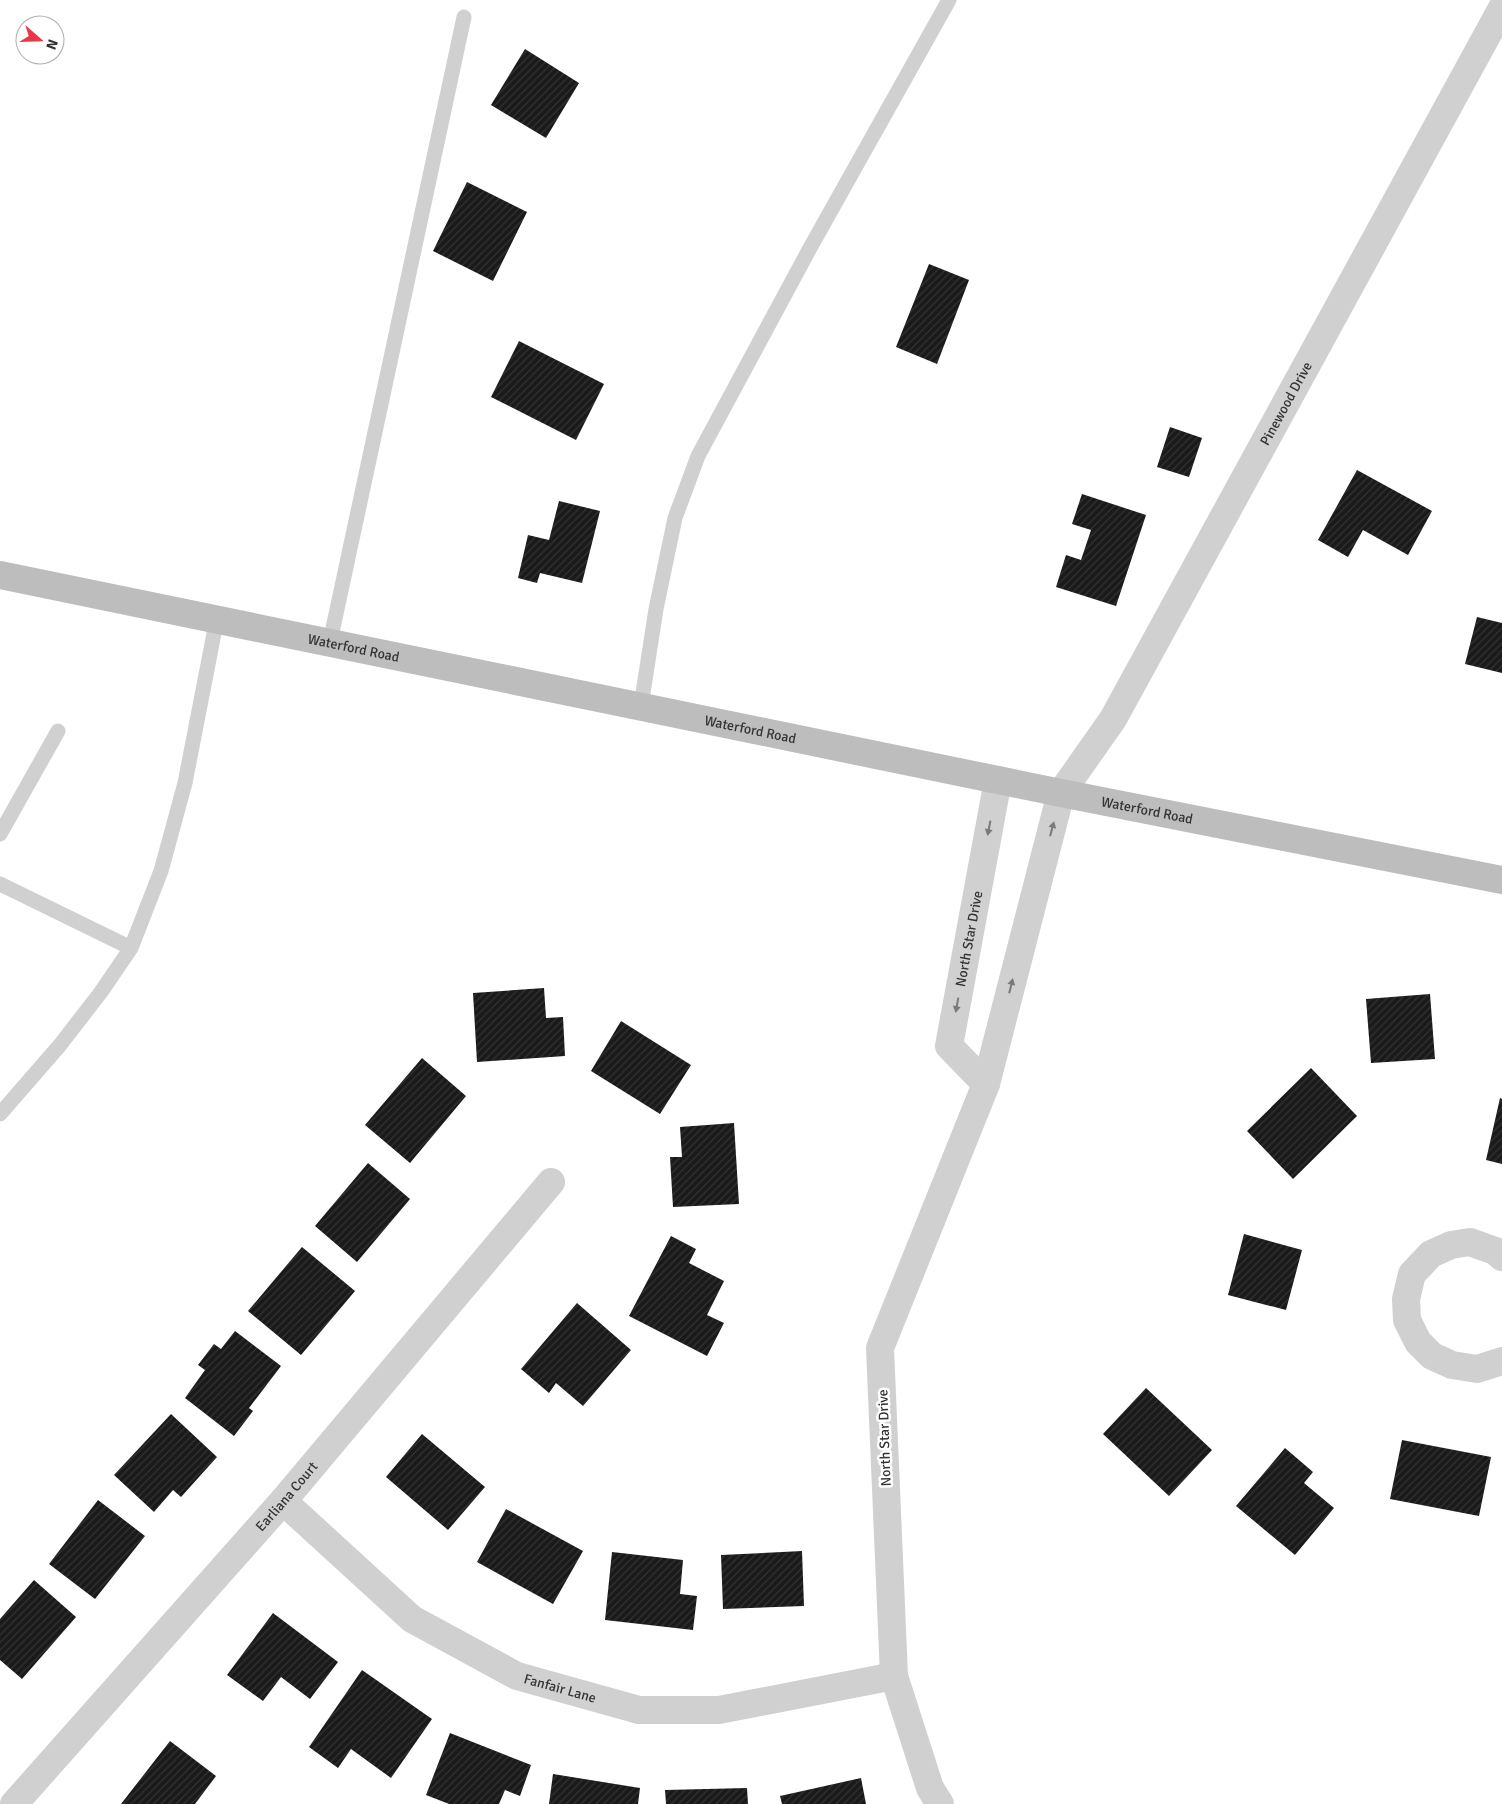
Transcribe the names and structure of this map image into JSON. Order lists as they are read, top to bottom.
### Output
{
  "streets": {
    "main road": ["Waterford Road"],
    "street": [
      "Pinewood Drive",
      "North Star Drive",
      "Earliana Court",
      "Fanfair Lane"
    ]
  },
  "crossings": [
    ["Pinewood Drive", "Waterford Road"],
    ["Pinewood Drive", "North Star Drive"],
    ["Waterford Road", "North Star Drive"],
    ["North Star Drive", "Fanfair Lane"],
    ["Earliana Court", "Fanfair Lane"]
  ],
  "north": "right"
}
